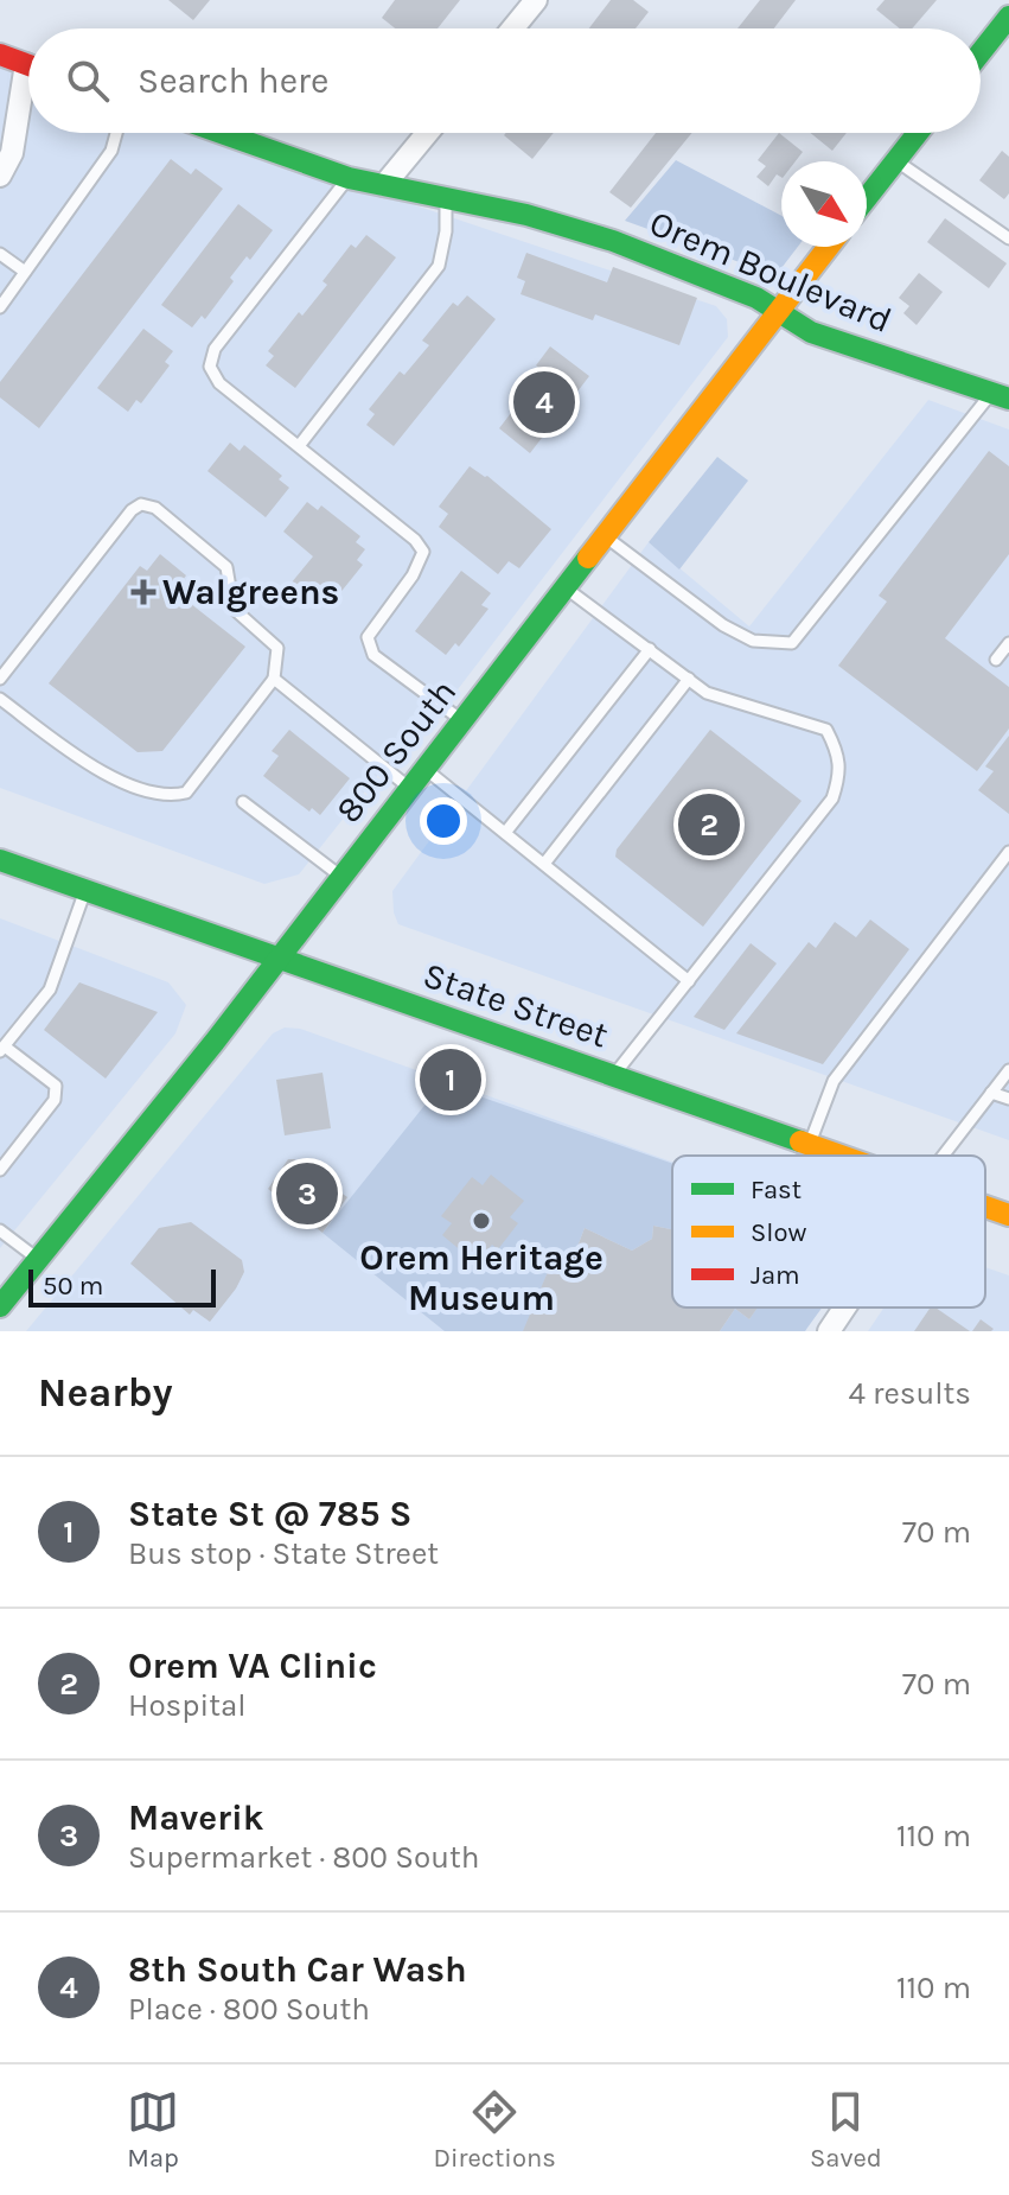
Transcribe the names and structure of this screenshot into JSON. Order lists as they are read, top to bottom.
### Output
{
  "streets": {
    "main road": ["Orem Boulevard", "800 South", "State Street"]
  },
  "crossings": [
    ["Orem Boulevard", "800 South"],
    ["800 South", "State Street"]
  ],
  "places": {
    "health": ["Walgreens"],
    "other": ["Orem Heritage Museum"]
  },
  "legend": ["Fast", "Slow", "Jam"],
  "scale_bar": "50 m",
  "north": "bottom right",
  "page": {
    "search": "Search here",
    "pins": [
      "4",
      "2",
      "1",
      "3"
    ],
    "scale": "50 m",
    "heading": ["Nearby", "4 results"],
    "list": [
      {
        "mark": "1",
        "name": "State St @ 785 S",
        "note": "Bus stop · State Street",
        "value": "70 m"
      },
      {
        "mark": "2",
        "name": "Orem VA Clinic",
        "note": "Hospital",
        "value": "70 m"
      },
      {
        "mark": "3",
        "name": "Maverik",
        "note": "Supermarket · 800 South",
        "value": "110 m"
      },
      {
        "mark": "4",
        "name": "8th South Car Wash",
        "note": "Place · 800 South",
        "value": "110 m"
      }
    ],
    "nav": ["Map", "Directions", "Saved"]
  }
}
